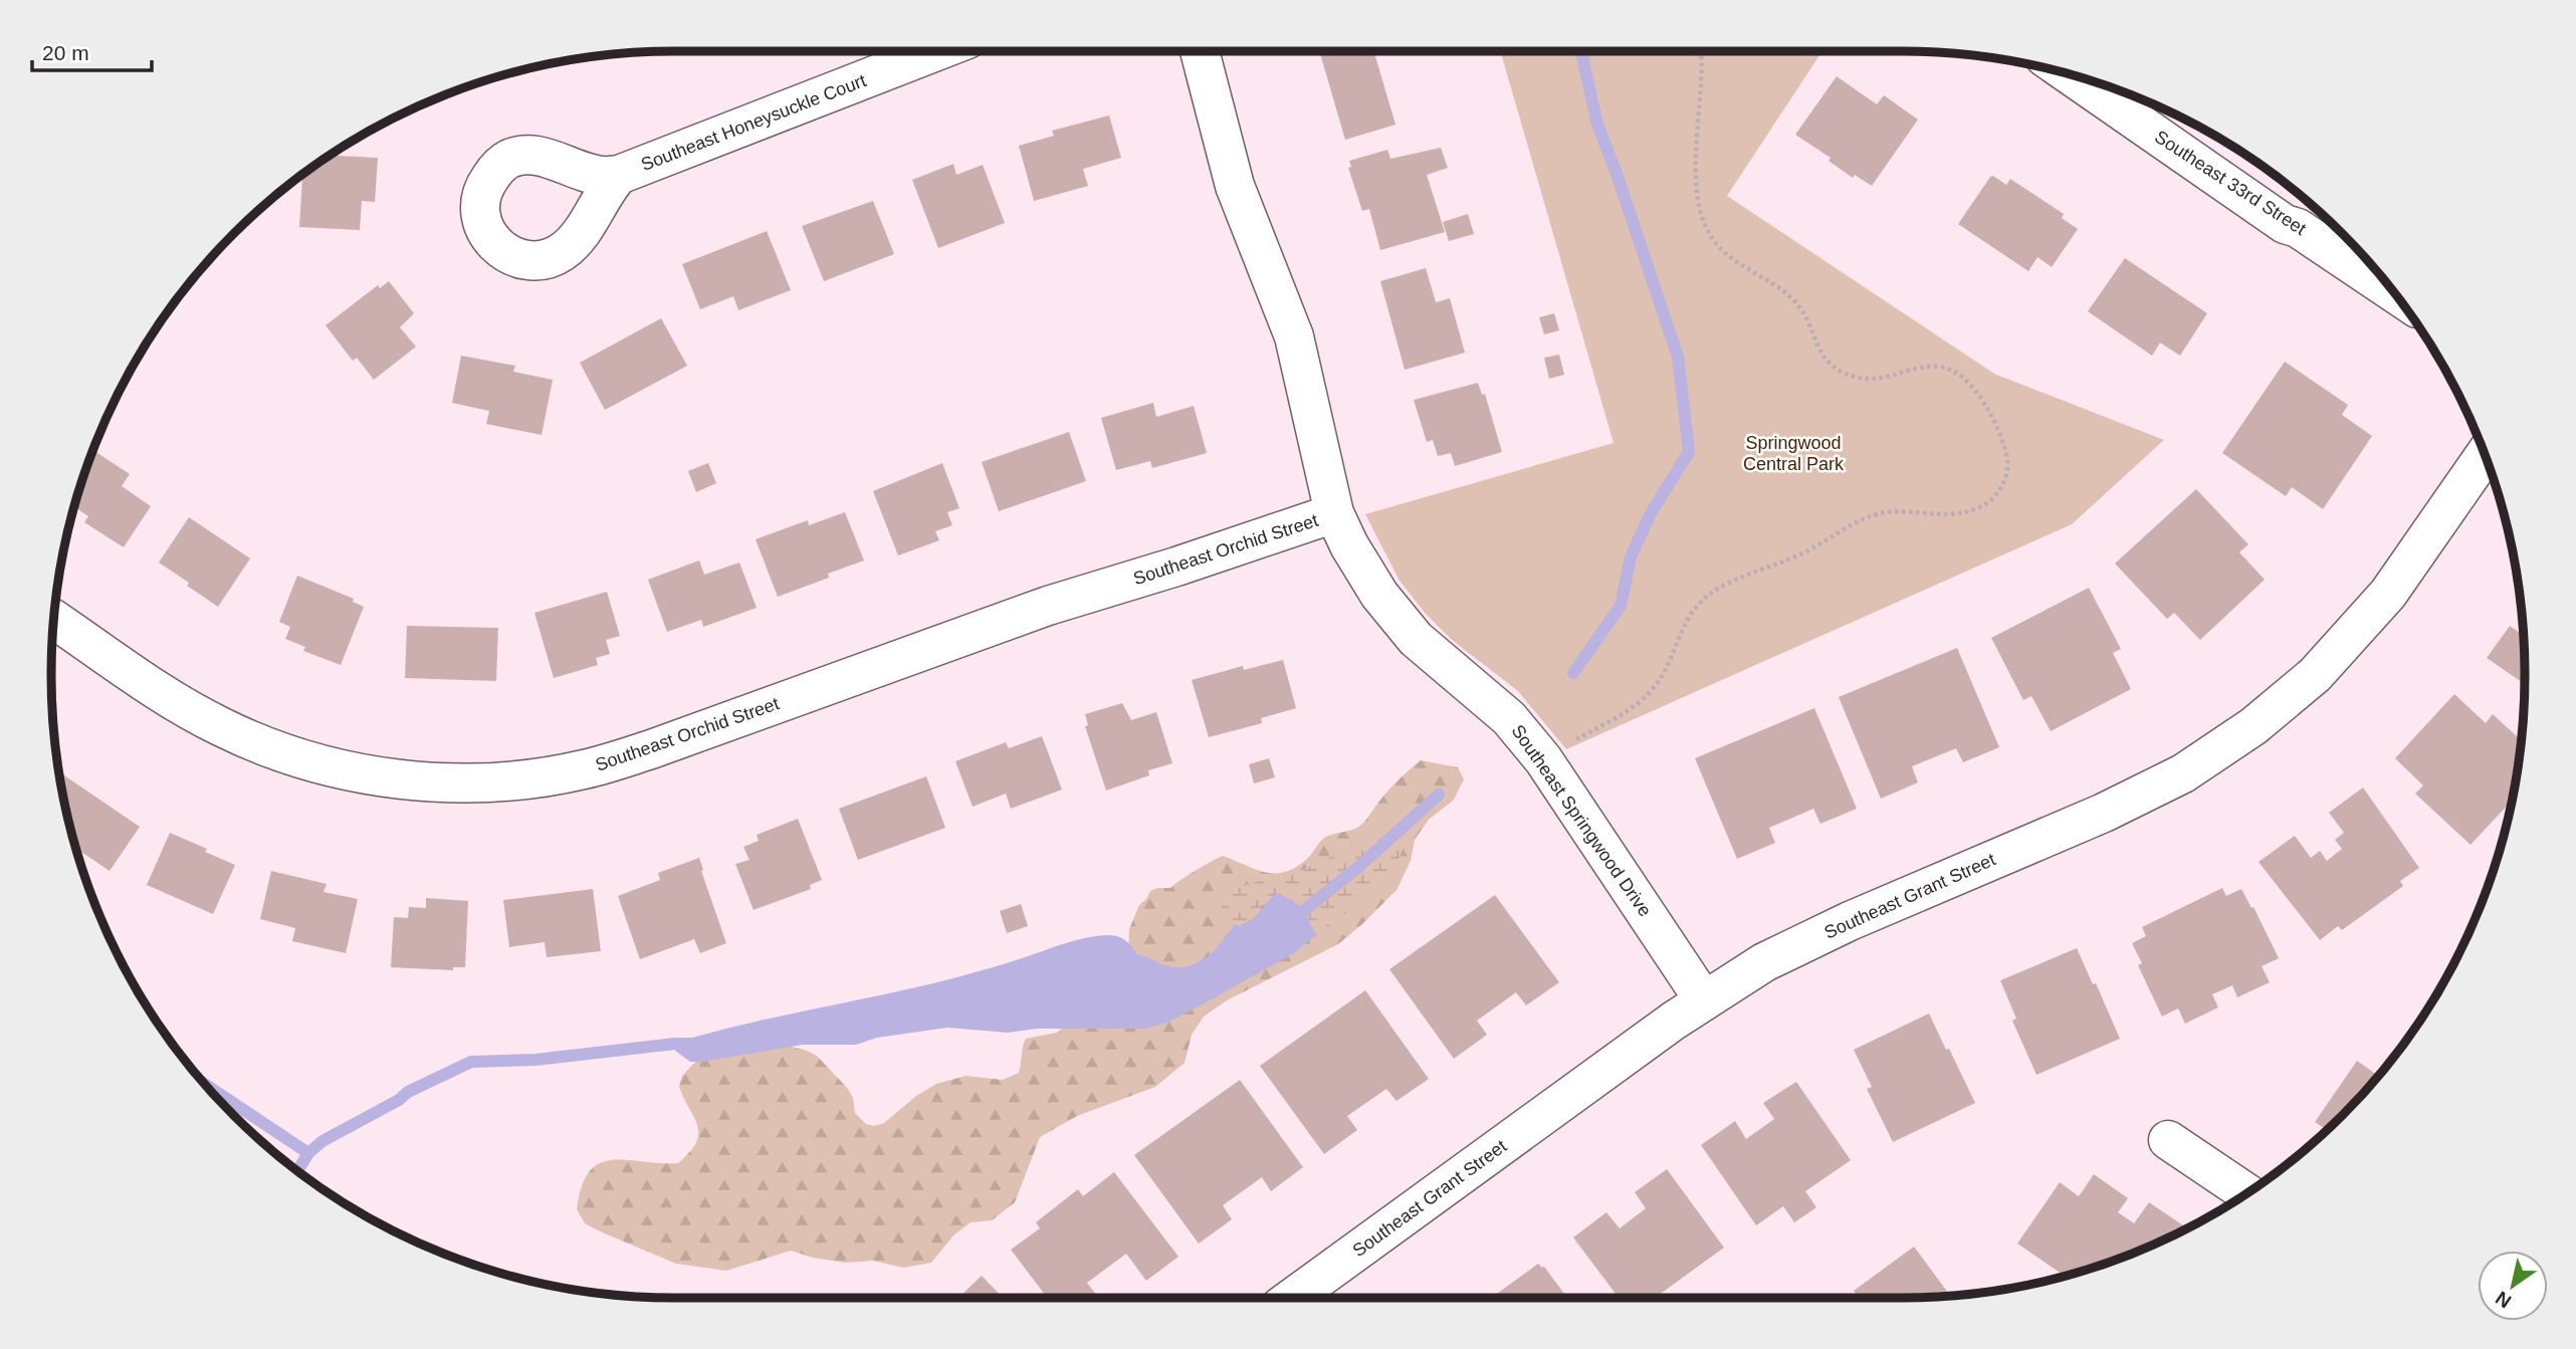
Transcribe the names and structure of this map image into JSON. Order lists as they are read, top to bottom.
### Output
{
  "streets": {
    "street": [
      "Southeast Honeysuckle Court",
      "Southeast 33rd Street",
      "Southeast Orchid Street",
      "Southeast Springwood Drive",
      "Southeast Grant Street"
    ]
  },
  "crossings": [
    ["Southeast Orchid Street", "Southeast Springwood Drive"],
    ["Southeast Springwood Drive", "Southeast Grant Street"]
  ],
  "parks": ["Springwood Central Park"],
  "scale_bar": "20 m",
  "north": "bottom left"
}
